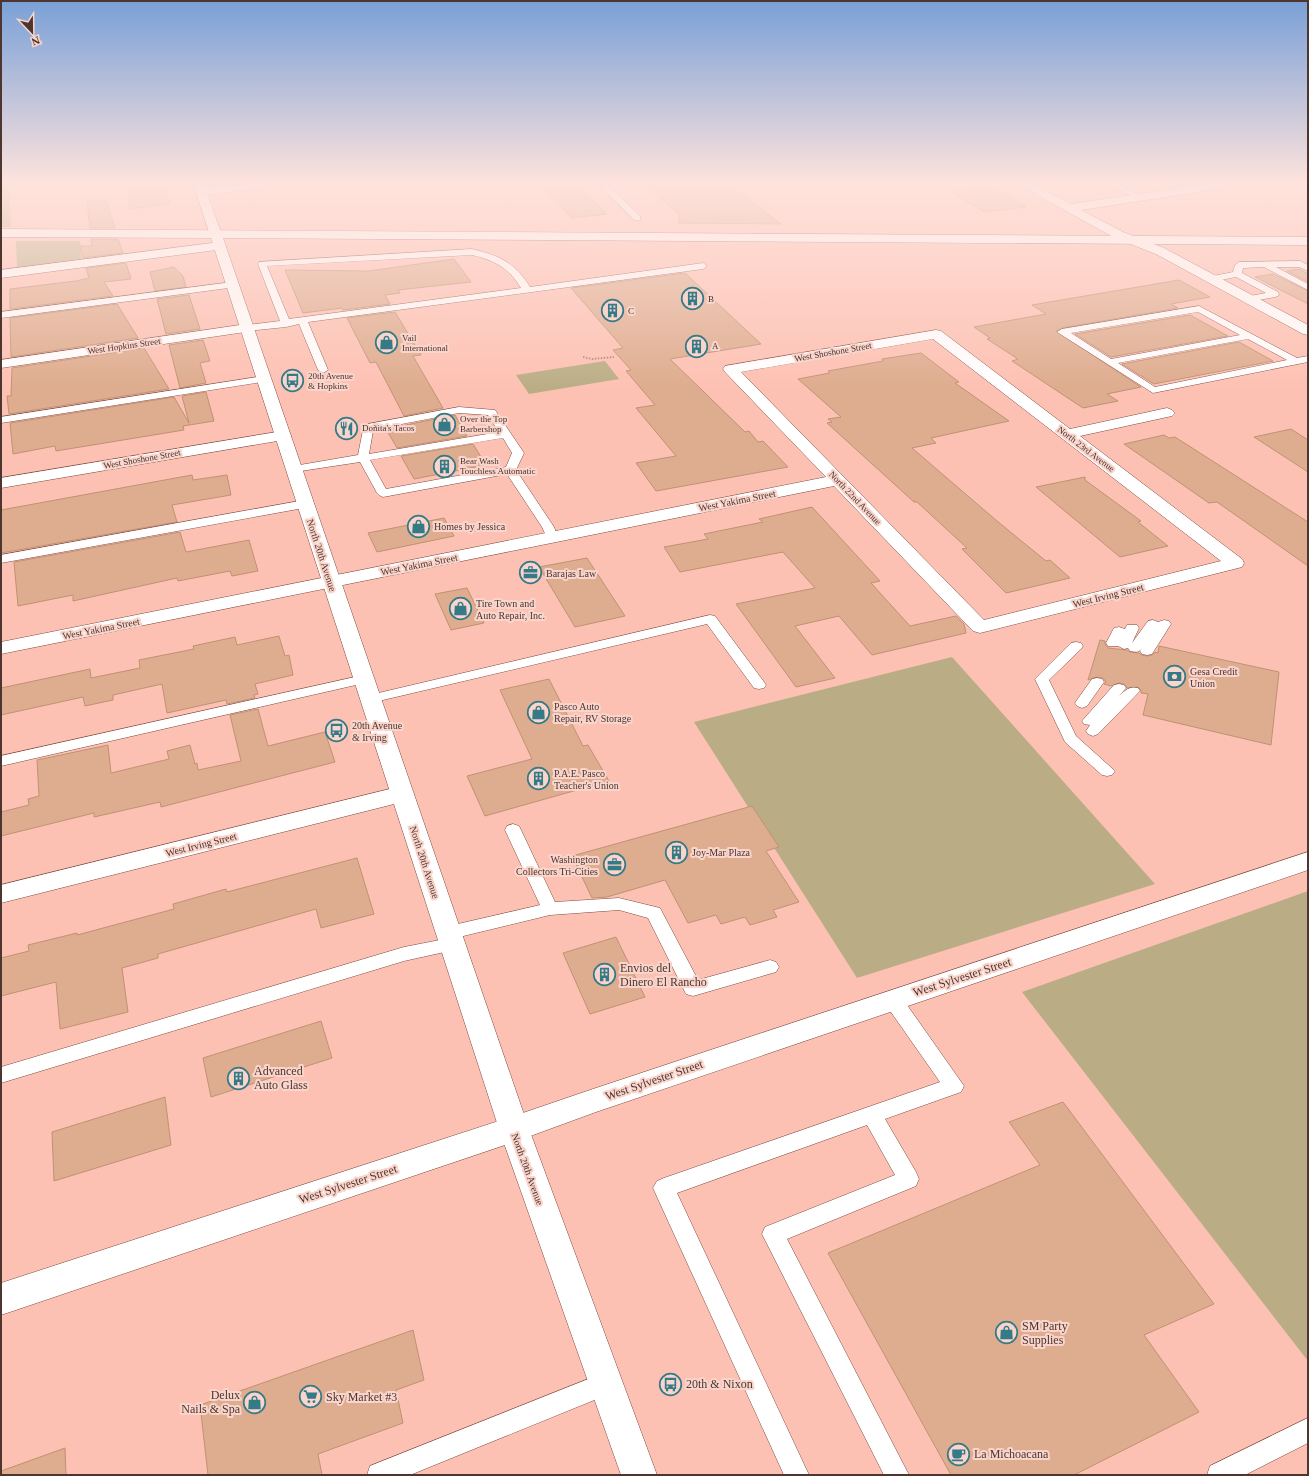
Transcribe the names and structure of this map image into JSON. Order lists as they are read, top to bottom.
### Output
{
  "streets": {
    "street": [
      "West Hopkins Street",
      "West Shoshone Street",
      "North 23rd Avenue",
      "North 22nd Avenue",
      "West Yakima Street",
      "North 20th Avenue",
      "West Irving Street",
      "West Sylvester Street"
    ]
  },
  "crossings": [
    ["West Hopkins Street", "North 20th Avenue"],
    ["West Shoshone Street", "North 23rd Avenue"],
    ["West Shoshone Street", "North 22nd Avenue"],
    ["West Shoshone Street", "North 20th Avenue"],
    ["North 23rd Avenue", "West Irving Street"],
    ["North 22nd Avenue", "West Yakima Street"],
    ["North 22nd Avenue", "West Irving Street"],
    ["West Yakima Street", "North 20th Avenue"],
    ["North 20th Avenue", "West Irving Street"],
    ["North 20th Avenue", "West Sylvester Street"]
  ],
  "places": {
    "building": [
      "B",
      "C",
      "A",
      "Bear Wash Touchless Automatic",
      "P.A.E. Pasco Teacher's Union",
      "Joy-Mar Plaza",
      "Envios del Dinero El Rancho",
      "Advanced Auto Glass"
    ],
    "shop": [
      "Vail International",
      "Over the Top Barbershop",
      "Homes by Jessica",
      "Tire Town and Auto Repair, Inc.",
      "Pasco Auto Repair, RV Storage",
      "SM Party Supplies",
      "Delux Nails & Spa"
    ],
    "bus stop": ["20th Avenue & Hopkins", "20th Avenue & Irving", "20th & Nixon"],
    "restaurant": ["Doñita's Tacos"],
    "office": ["Barajas Law", "Washington Collectors Tri-Cities"],
    "bank": ["Gesa Credit Union"],
    "supermarket": ["Sky Market #3"],
    "cafe": ["La Michoacana"]
  },
  "north": "bottom"
}
